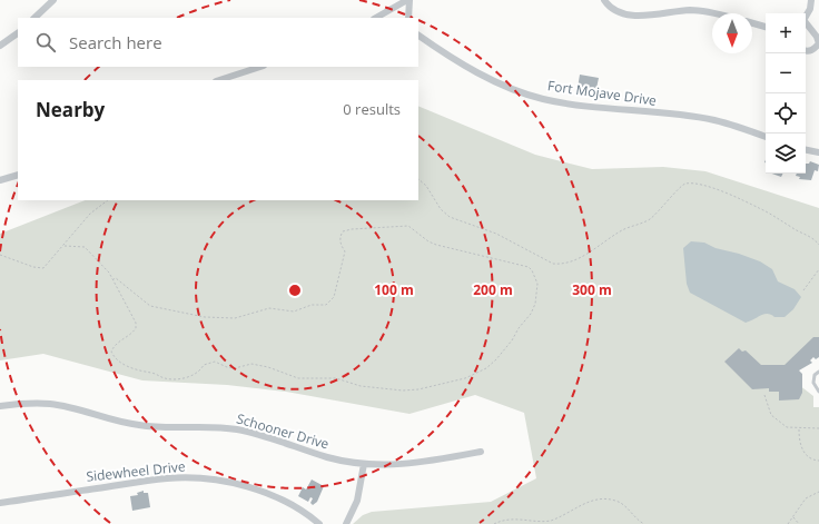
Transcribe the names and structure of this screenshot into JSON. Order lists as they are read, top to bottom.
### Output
{
  "streets": {
    "street": ["Fort Mojave Drive", "Schooner Drive", "Sidewheel Drive"]
  },
  "north": "bottom",
  "page": {
    "map_buttons": ["+", "−"],
    "search": "Search here",
    "heading": ["Nearby", "0 results"]
  },
  "rings": ["100 m", "200 m", "300 m"]
}
